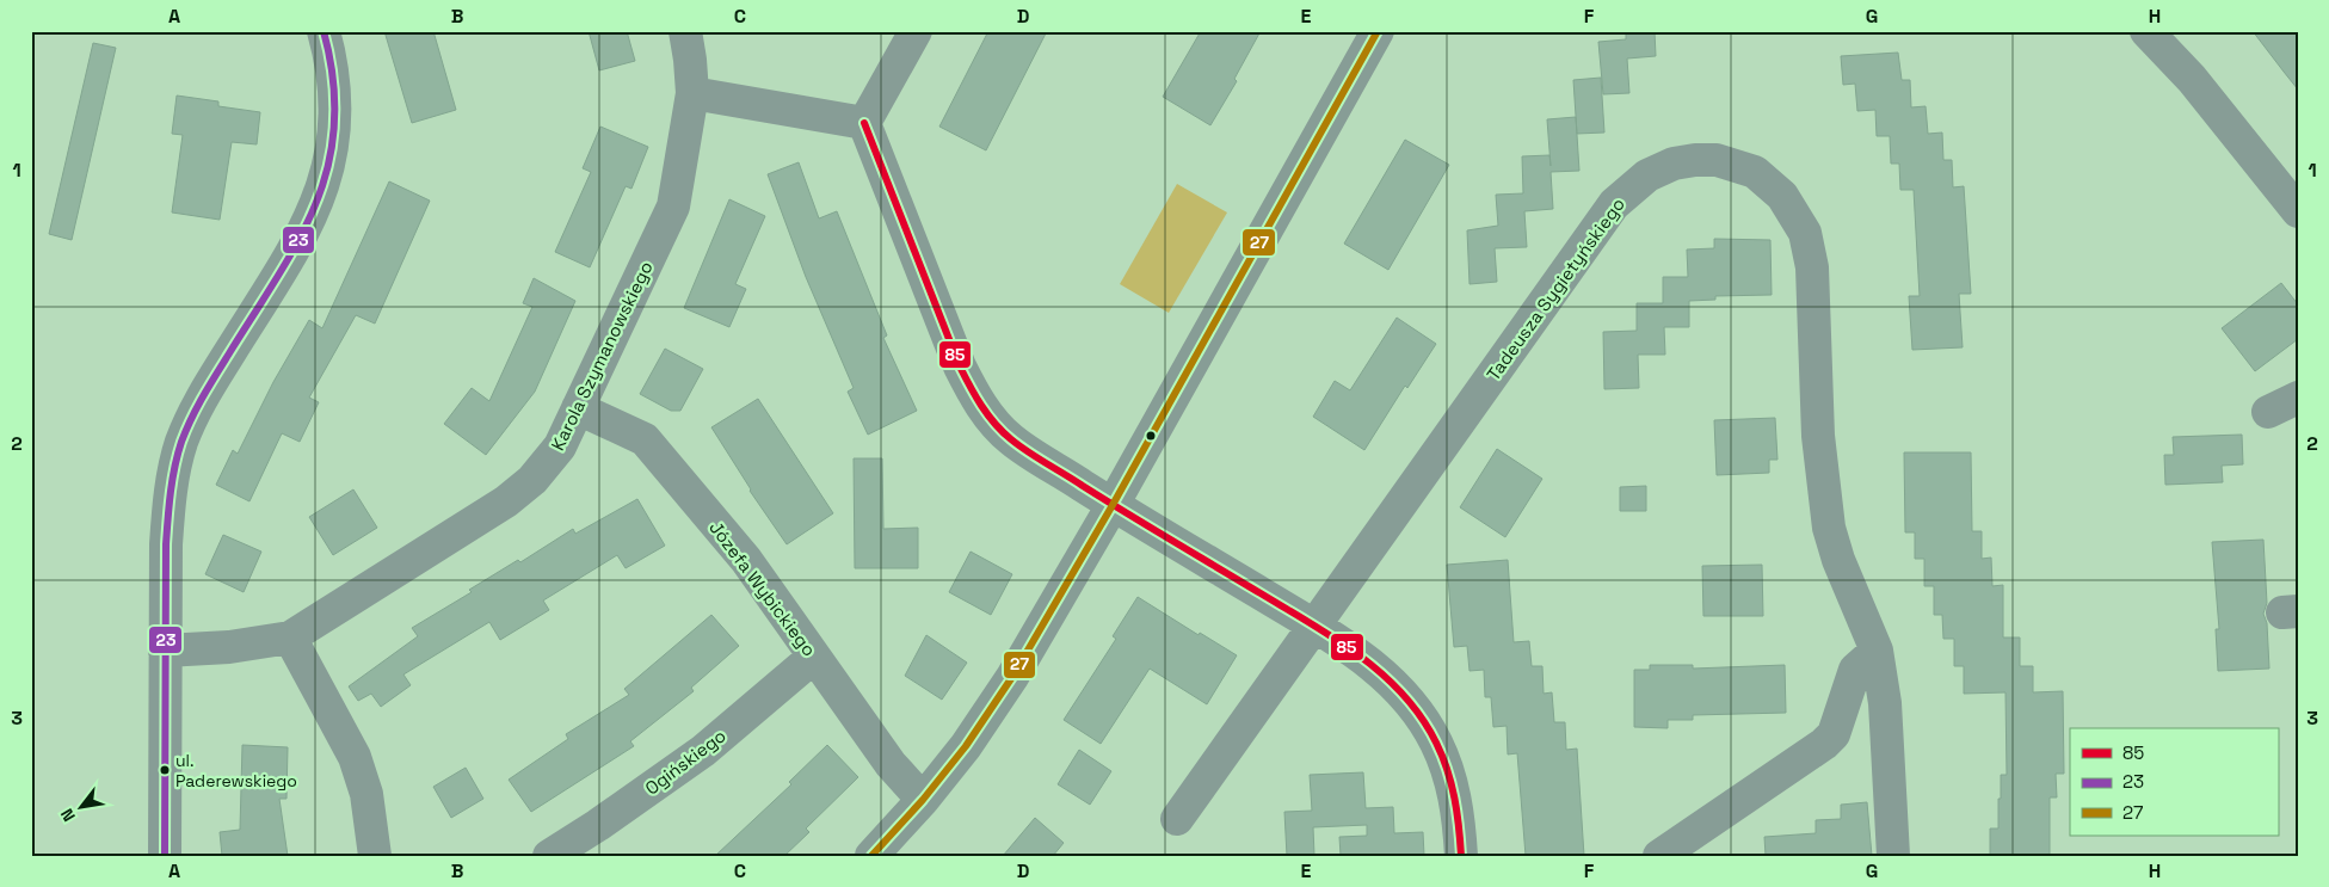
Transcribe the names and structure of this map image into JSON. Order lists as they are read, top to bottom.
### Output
{
  "streets": {
    "street": [
      "Tadeusza Sygietyńskiego",
      "Karola Szymanowskiego",
      "Józefa Wybickiego",
      "Ogińskiego"
    ]
  },
  "crossings": [
    ["Karola Szymanowskiego", "Józefa Wybickiego"],
    ["Józefa Wybickiego", "Ogińskiego"]
  ],
  "places": ["ul. Paderewskiego"],
  "lines": ["transit line 23", "transit line 27", "transit line 85"],
  "legend": ["85", "23", "27"],
  "north": "bottom left",
  "grid": {
    "columns": [
      "A",
      "B",
      "C",
      "D",
      "E",
      "F",
      "G",
      "H"
    ],
    "rows": ["1", "2", "3"]
  }
}
